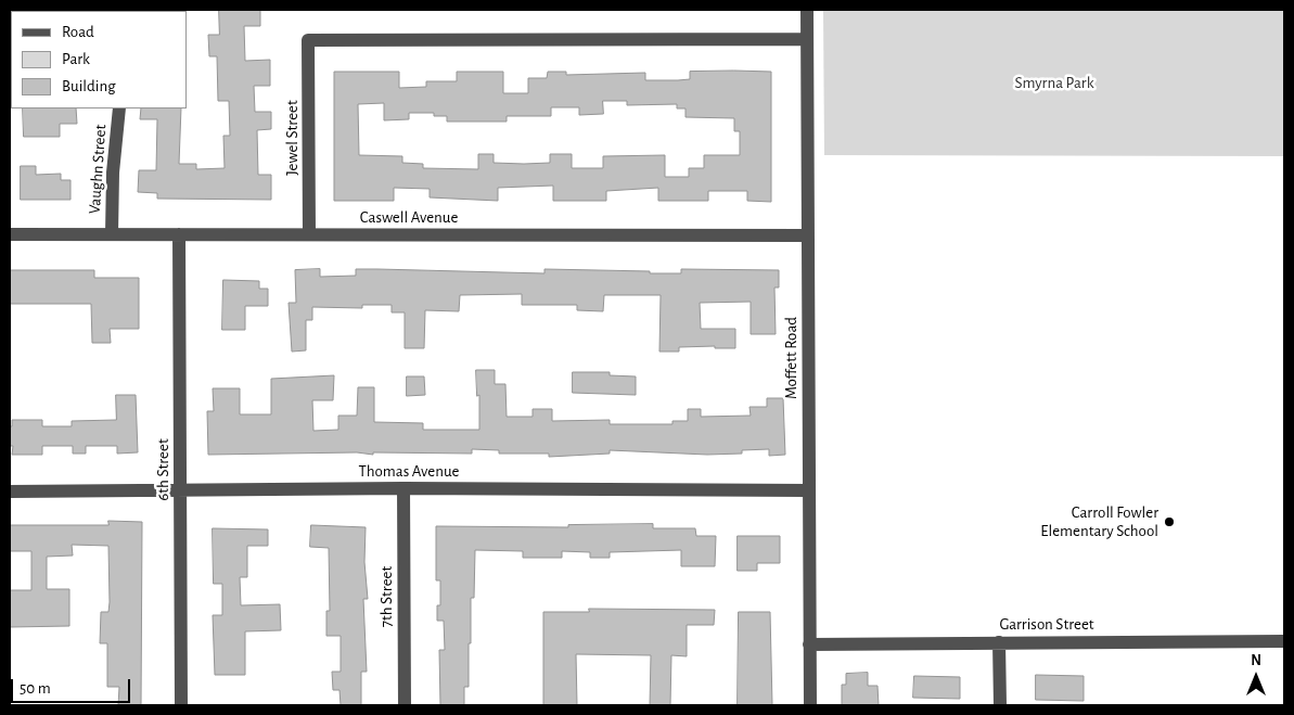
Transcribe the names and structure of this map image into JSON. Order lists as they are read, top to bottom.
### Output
{
  "streets": {
    "street": [
      "Jewel Street",
      "Vaughn Street",
      "Caswell Avenue",
      "Moffett Road",
      "6th Street",
      "Thomas Avenue",
      "7th Street",
      "Garrison Street"
    ]
  },
  "crossings": [
    ["Jewel Street", "Caswell Avenue"],
    ["Jewel Street", "Moffett Road"],
    ["Vaughn Street", "Caswell Avenue"],
    ["Caswell Avenue", "Moffett Road"],
    ["Caswell Avenue", "6th Street"],
    ["Moffett Road", "Thomas Avenue"],
    ["Moffett Road", "Garrison Street"],
    ["6th Street", "Thomas Avenue"],
    ["Thomas Avenue", "7th Street"]
  ],
  "parks": ["Smyrna Park"],
  "places": ["Carroll Fowler Elementary School"],
  "legend": ["Road", "Park", "Building"],
  "scale_bar": "50 m",
  "north": "top"
}
